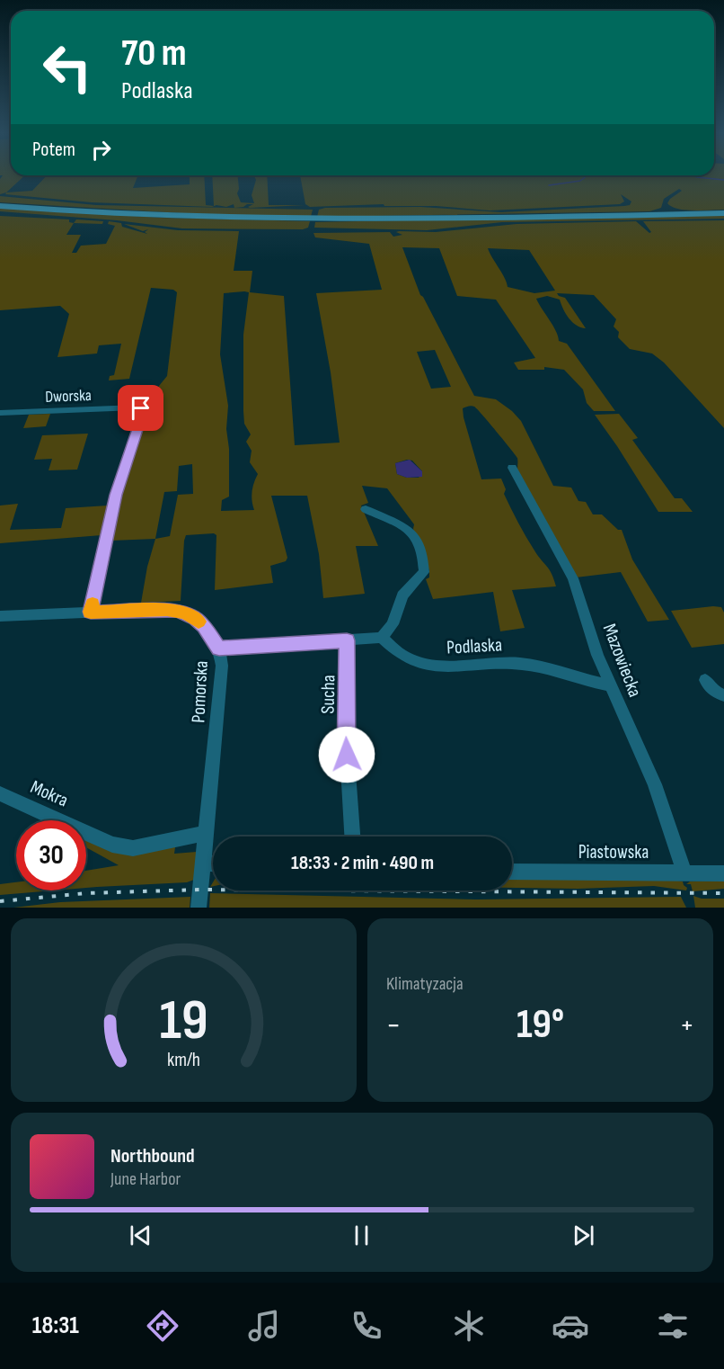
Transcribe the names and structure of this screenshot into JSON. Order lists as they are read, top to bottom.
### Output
{
  "streets": {
    "street": [
      "Dworska",
      "Podlaska",
      "Mazowiecka",
      "Pomorska",
      "Sucha",
      "Mokra",
      "Piastowska"
    ]
  },
  "crossings": [
    ["Dworska", "Pomorska"],
    ["Podlaska", "Mazowiecka"],
    ["Mazowiecka", "Piastowska"],
    ["Pomorska", "Mokra"]
  ],
  "page": {
    "turn": ["70 m", "Podlaska"],
    "then": "Potem",
    "limit": "30",
    "trip": "18:33 · 2 min · 490 m",
    "tile": "Klimatyzacja",
    "heat": ["−", "19°", "+"],
    "song": ["Northbound", "June Harbor"],
    "tabs": "18:31",
    "gauge": ["19", "km/h"]
  }
}
